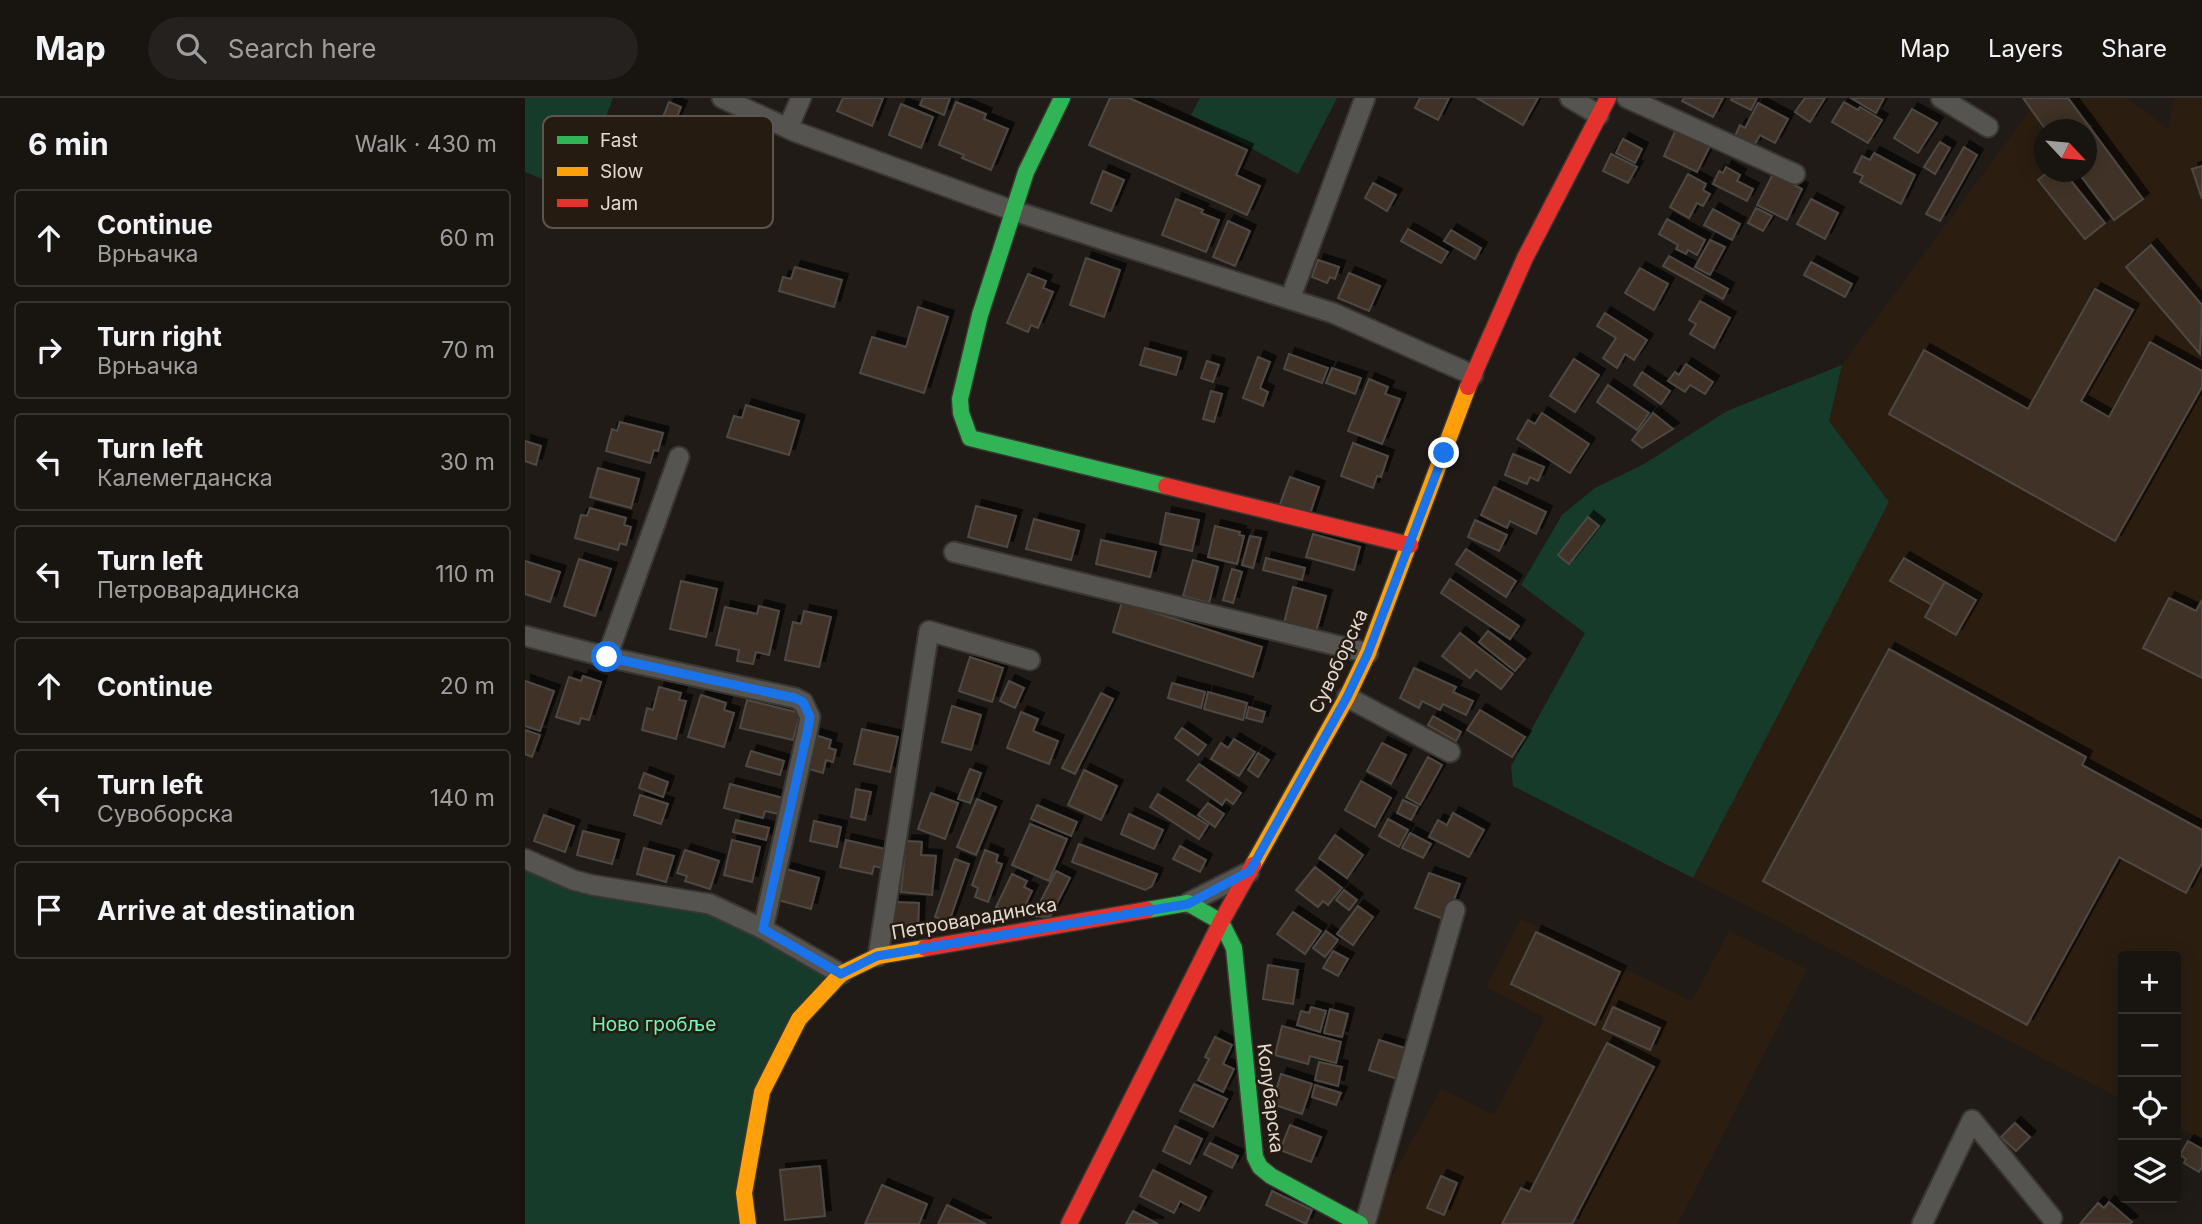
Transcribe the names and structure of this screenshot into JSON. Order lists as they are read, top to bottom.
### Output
{
  "streets": {
    "street": ["Сувоборска", "Петроварадинска", "Колубарска"]
  },
  "crossings": [
    ["Сувоборска", "Колубарска"]
  ],
  "parks": ["Ново гробље"],
  "legend": ["Fast", "Slow", "Jam"],
  "north": "bottom right",
  "page": {
    "header": "Map",
    "search": "Search here",
    "nav": ["Map", "Layers", "Share"],
    "heading": ["6 min", "Walk · 430 m"],
    "list": [
      ["Continue", "Врњачка", "60 m"],
      ["Turn right", "Врњачка", "70 m"],
      ["Turn left", "Калемегданска", "30 m"],
      ["Turn left", "Петроварадинска", "110 m"],
      ["Continue", "20 m"],
      ["Turn left", "Сувоборска", "140 m"],
      "Arrive at destination"
    ],
    "map_buttons": ["+", "−"]
  }
}
